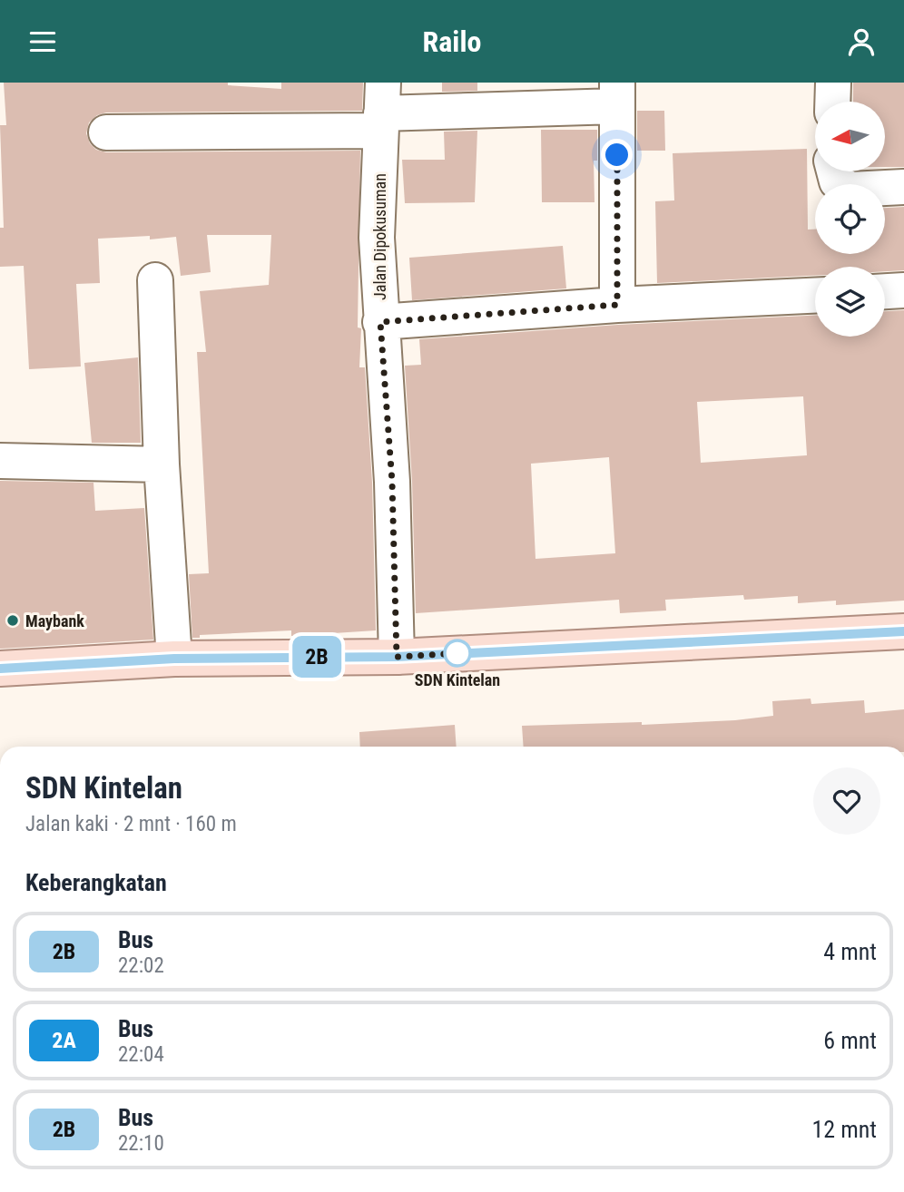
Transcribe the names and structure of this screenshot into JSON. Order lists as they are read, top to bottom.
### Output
{
  "streets": {
    "street": ["Jalan Dipokusuman"]
  },
  "places": ["Maybank", "SDN Kintelan"],
  "lines": ["bus line 2B"],
  "north": "left",
  "page": {
    "header": "Railo",
    "on_map": "2B",
    "heading": [
      ["SDN Kintelan", "Jalan kaki · 2 mnt · 160 m"],
      "Keberangkatan"
    ],
    "list": [
      {
        "mark": "2B",
        "name": "Bus",
        "note": "22:02",
        "value": "4 mnt"
      },
      {
        "mark": "2A",
        "name": "Bus",
        "note": "22:04",
        "value": "6 mnt"
      },
      {
        "mark": "2B",
        "name": "Bus",
        "note": "22:10",
        "value": "12 mnt"
      }
    ]
  }
}
